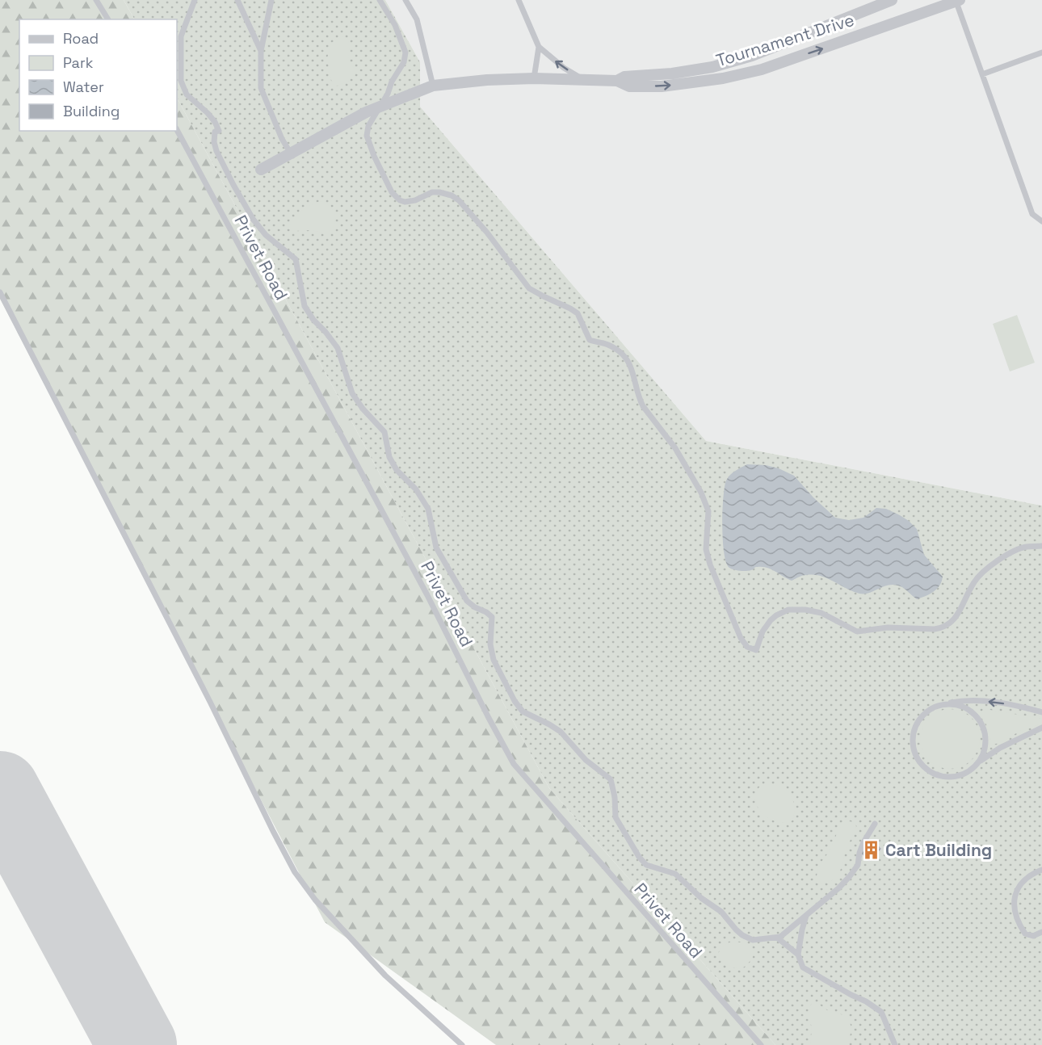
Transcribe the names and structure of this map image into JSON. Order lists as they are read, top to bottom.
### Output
{
  "streets": {
    "street": ["Tournament Drive"],
    "lane": ["Privet Road"]
  },
  "places": {
    "building": ["Cart Building"]
  },
  "legend": [
    "Road",
    "Park",
    "Water",
    "Building"
  ]
}
